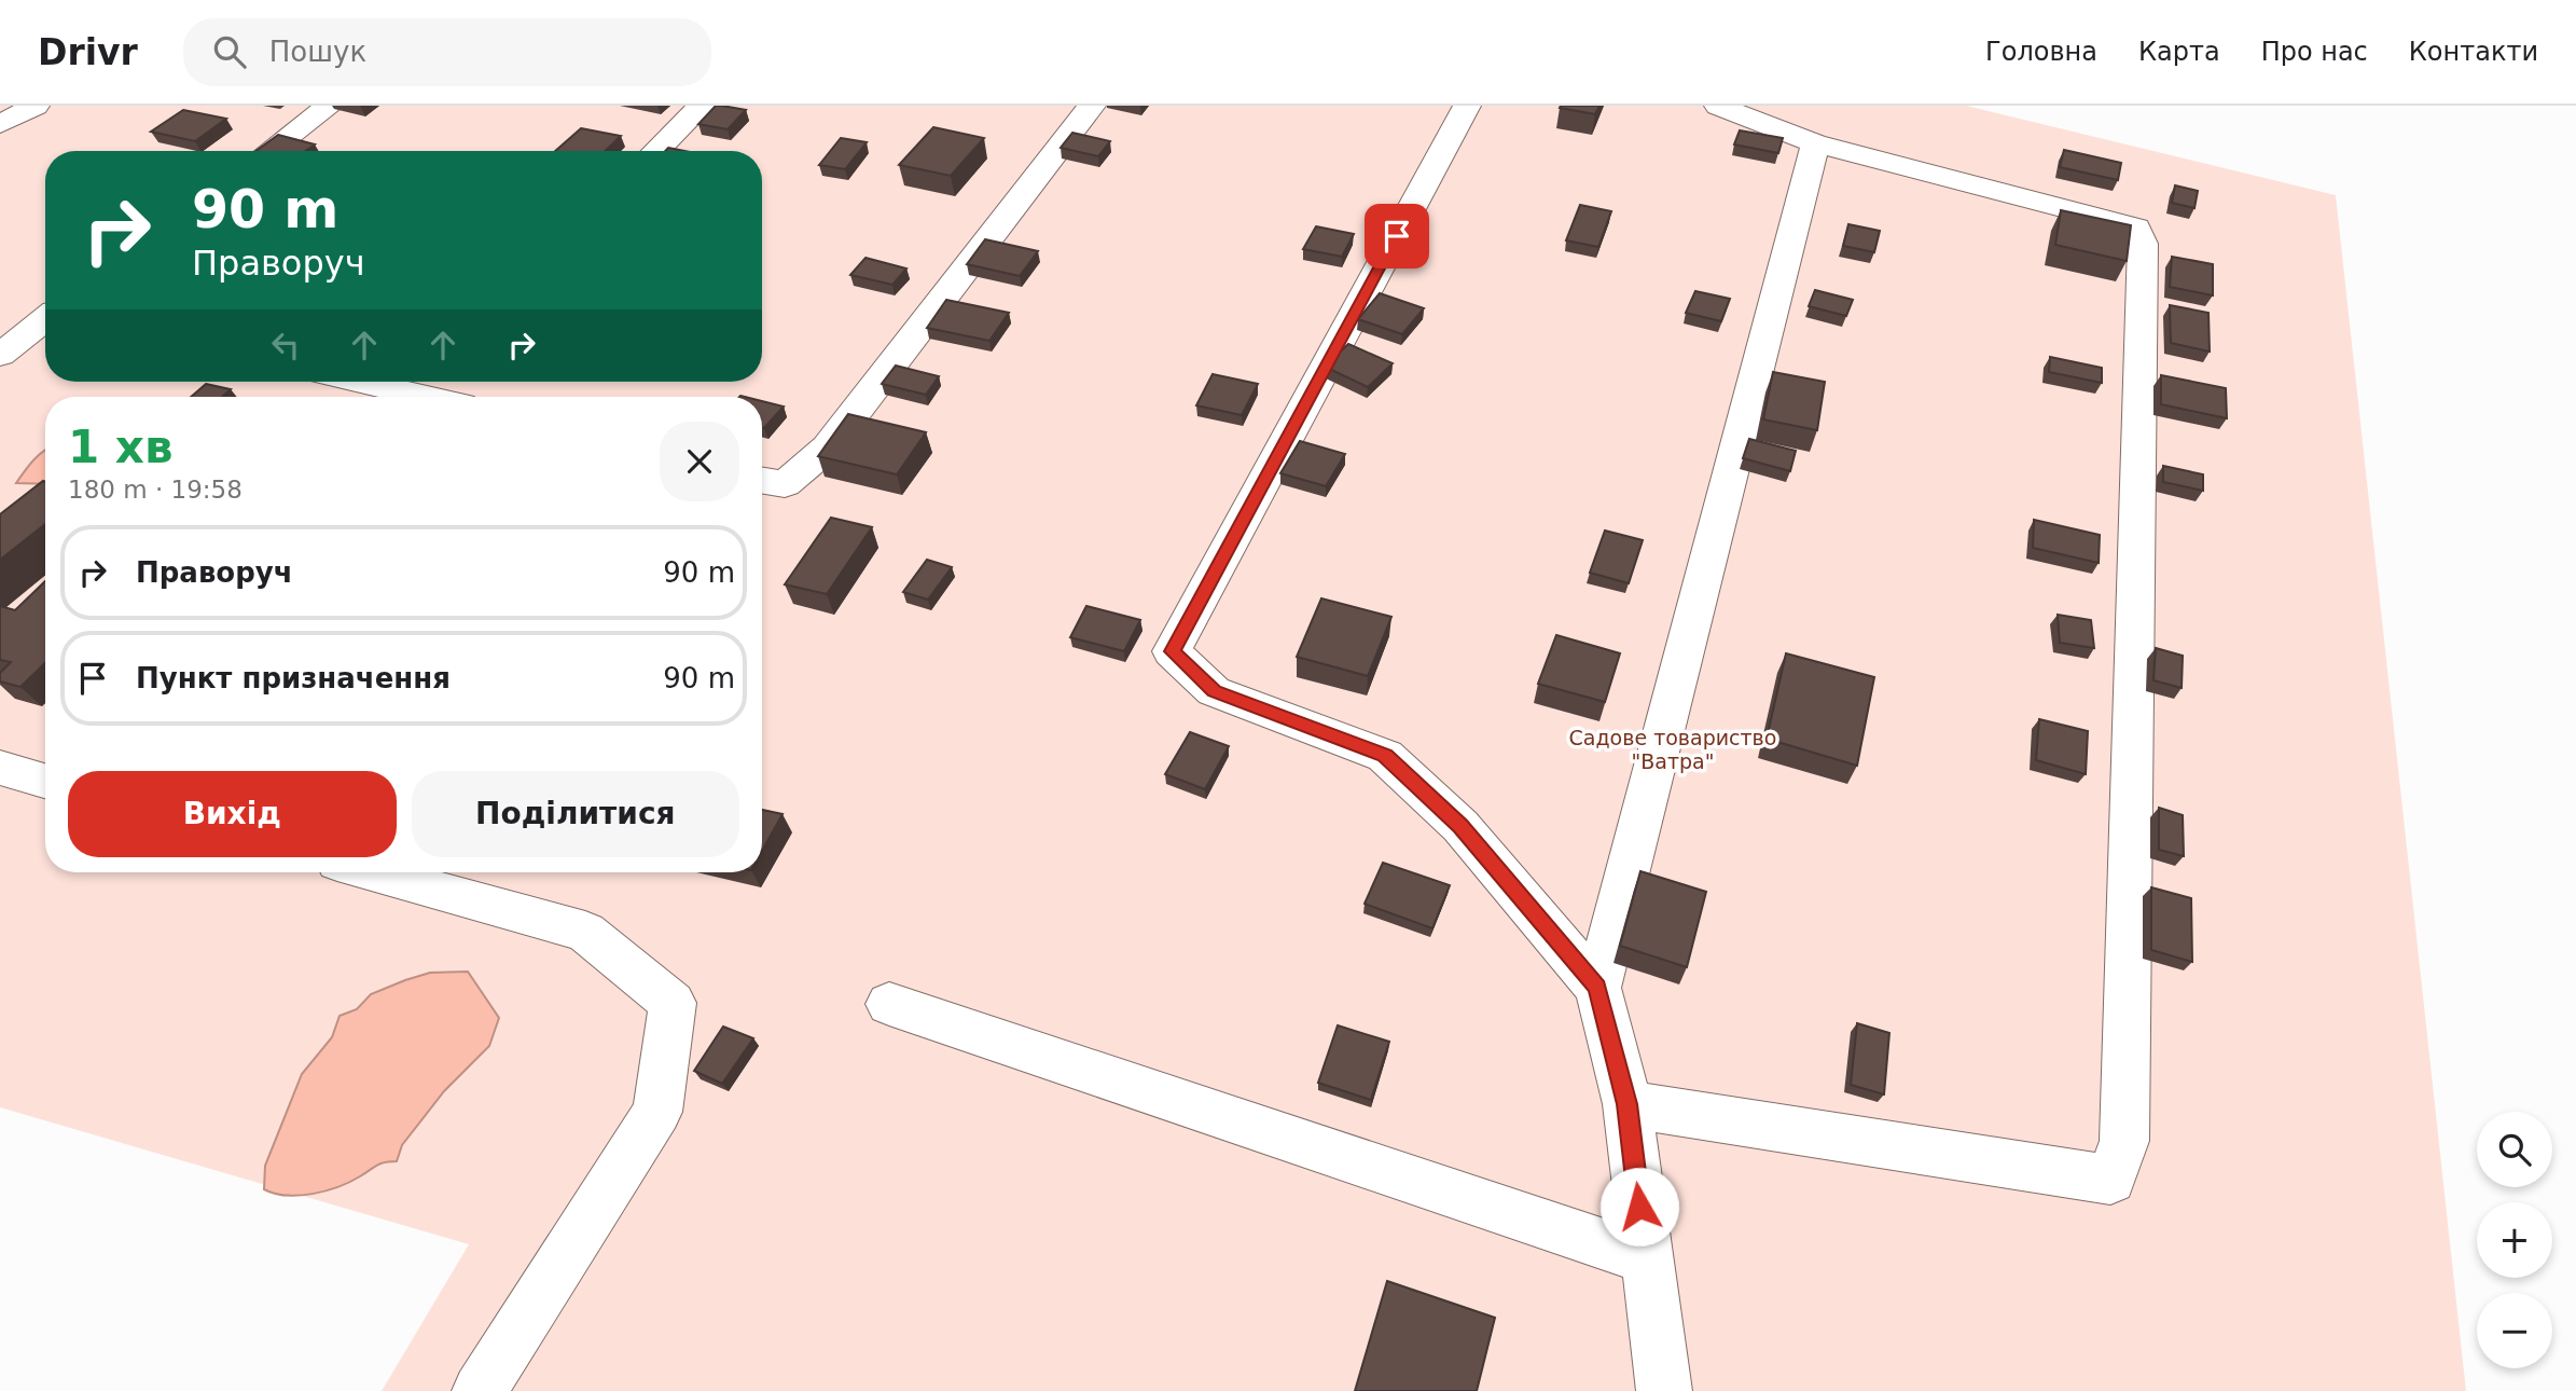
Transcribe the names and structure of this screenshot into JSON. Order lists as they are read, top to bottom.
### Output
{
  "parks": ["Садове товариство \"Ватра\""],
  "page": {
    "header": "Drivr",
    "search": "Пошук",
    "nav": [
      "Головна",
      "Карта",
      "Про нас",
      "Контакти"
    ],
    "turn": ["90 m", "Праворуч"],
    "heading": ["1 хв", "180 m · 19:58"],
    "list": [
      {
        "name": "Праворуч",
        "value": "90 m"
      },
      {
        "name": "Пункт призначення",
        "value": "90 m"
      }
    ],
    "buttons": ["Вихід", "Поділитися"],
    "map_buttons": ["+", "−"]
  }
}
